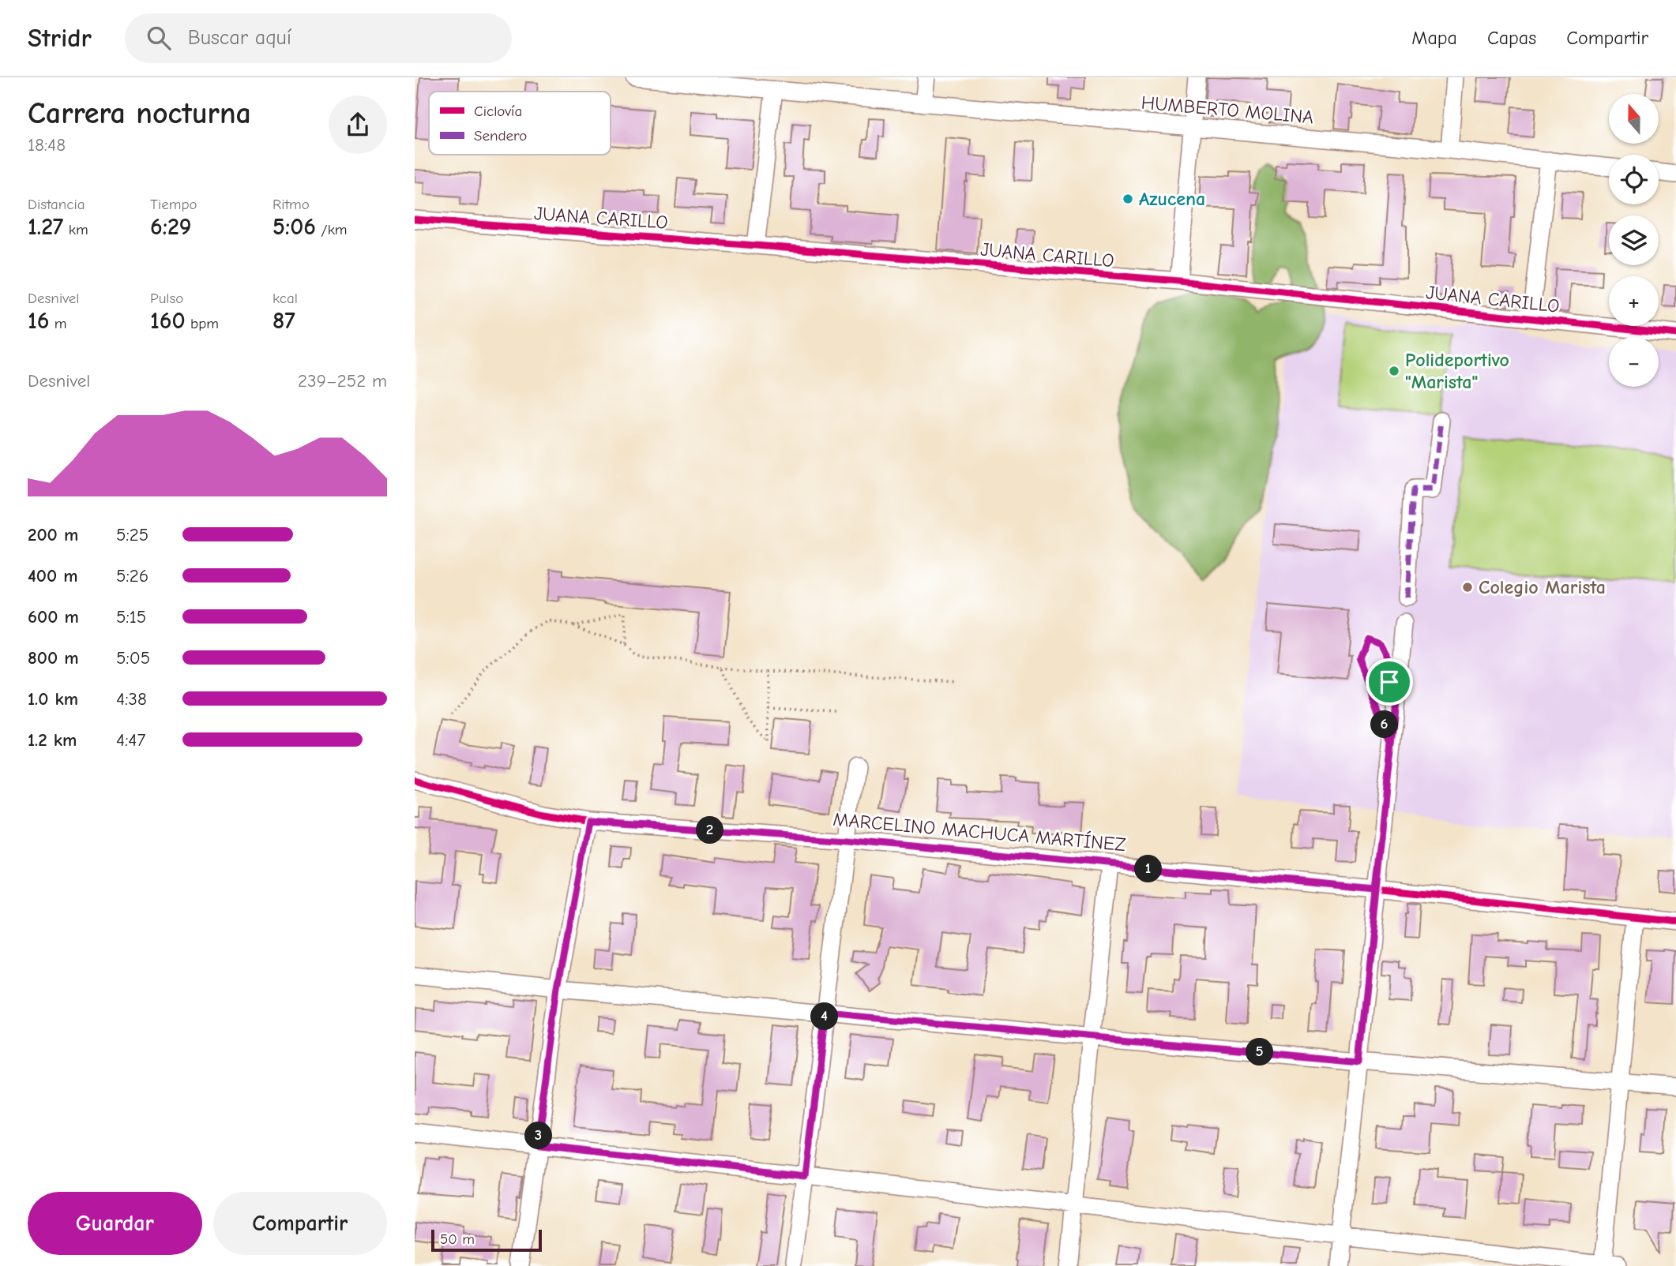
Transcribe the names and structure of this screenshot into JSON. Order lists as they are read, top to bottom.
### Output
{
  "streets": {
    "street": ["HUMBERTO MOLINA", "JUANA CARILLO", "MARCELINO MACHUCA MARTÍNEZ"]
  },
  "places": ["Azucena", "Polideportivo \"Marista\"", "Colegio Marista"],
  "legend": ["Ciclovía", "Sendero"],
  "scale_bar": "50 m",
  "north": "top",
  "page": {
    "header": "Stridr",
    "search": "Buscar aquí",
    "nav": ["Mapa", "Capas", "Compartir"],
    "heading": ["Carrera nocturna", "18:48"],
    "map_buttons": ["+", "−"],
    "stats": [
      ["Distancia", "1.27 km"],
      ["Tiempo", "6:29"],
      ["Ritmo", "5:06 /km"],
      ["Desnivel", "16 m"],
      ["Pulso", "160 bpm"],
      ["kcal", "87"]
    ],
    "chart": ["Desnivel", "239–252 m"],
    "list": [
      {
        "name": "200 m",
        "note": "5:25"
      },
      {
        "name": "400 m",
        "note": "5:26"
      },
      {
        "name": "600 m",
        "note": "5:15"
      },
      {
        "name": "800 m",
        "note": "5:05"
      },
      {
        "name": "1.0 km",
        "note": "4:38"
      },
      {
        "name": "1.2 km",
        "note": "4:47"
      }
    ],
    "pins": [
      "6",
      "2",
      "1",
      "4",
      "5",
      "3"
    ],
    "buttons": ["Guardar", "Compartir"],
    "scale": "50 m"
  }
}
